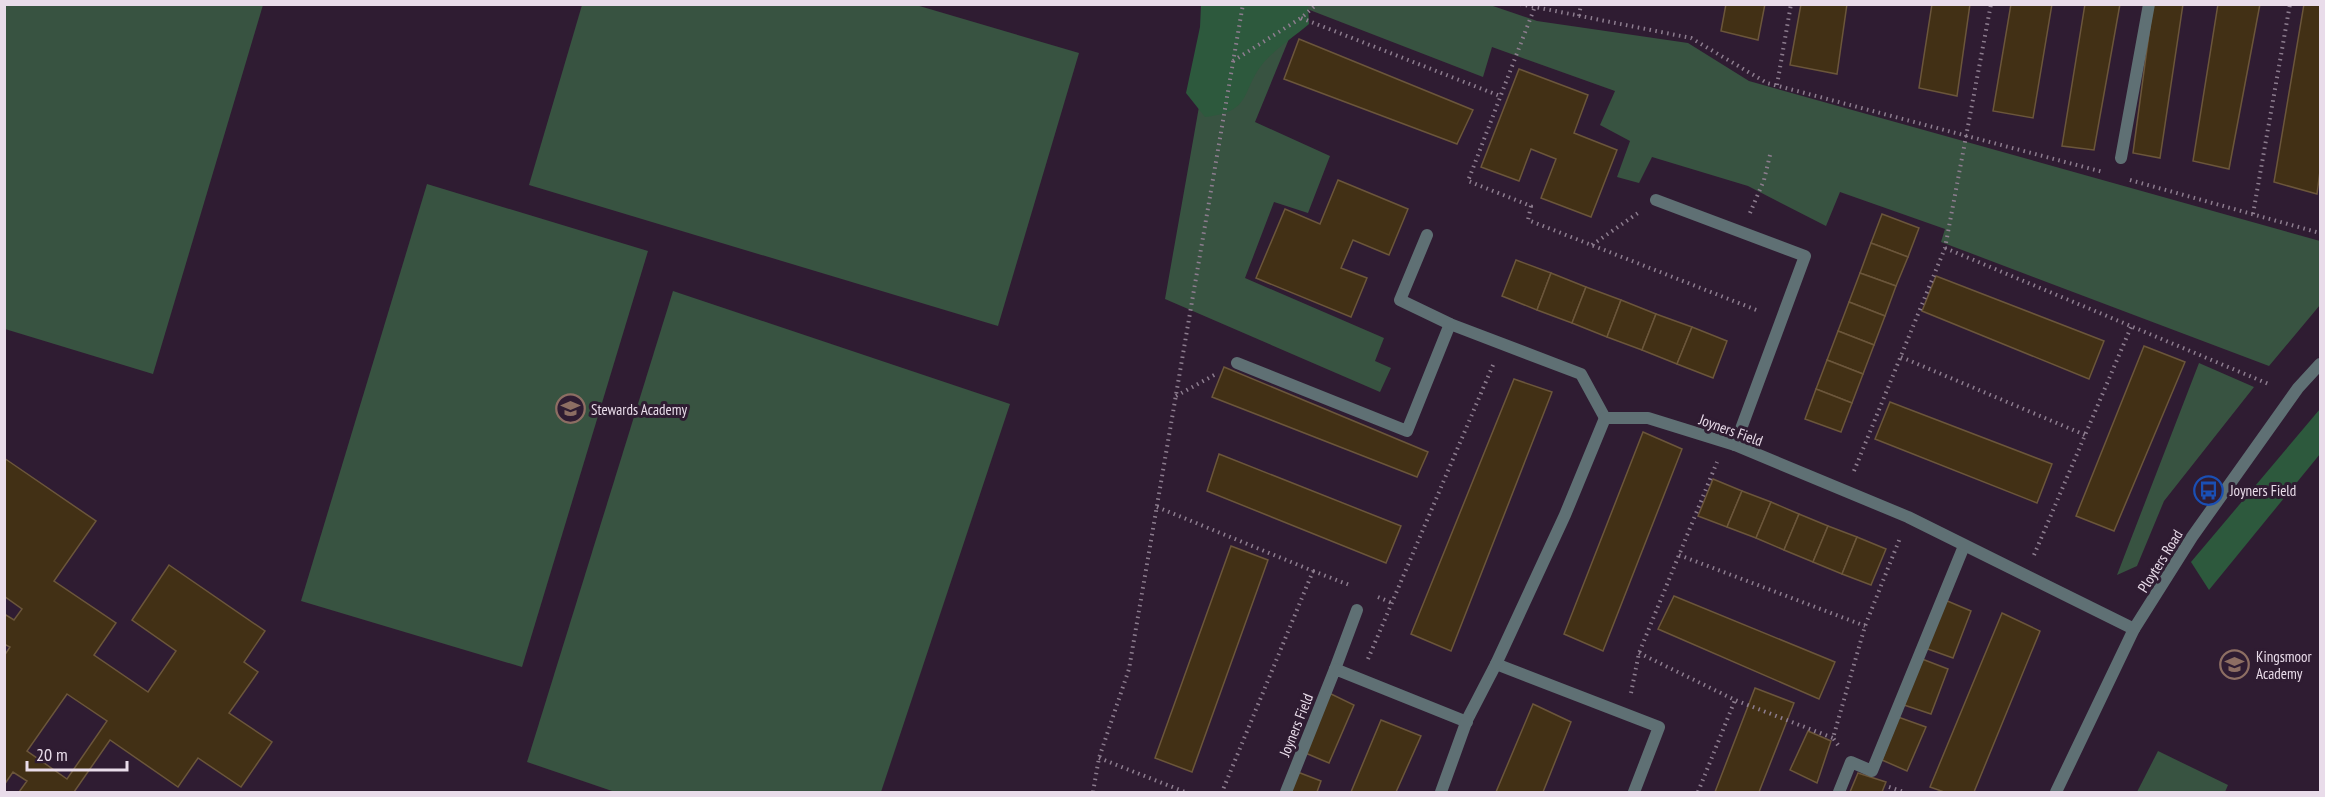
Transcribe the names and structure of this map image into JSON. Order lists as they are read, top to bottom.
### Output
{
  "streets": {
    "street": ["Joyners Field", "Ployters Road"]
  },
  "crossings": [
    ["Joyners Field", "Ployters Road"]
  ],
  "places": {
    "school or university": ["Stewards Academy", "Kingsmoor Academy"],
    "bus stop": ["Joyners Field"]
  },
  "scale_bar": "20 m"
}
